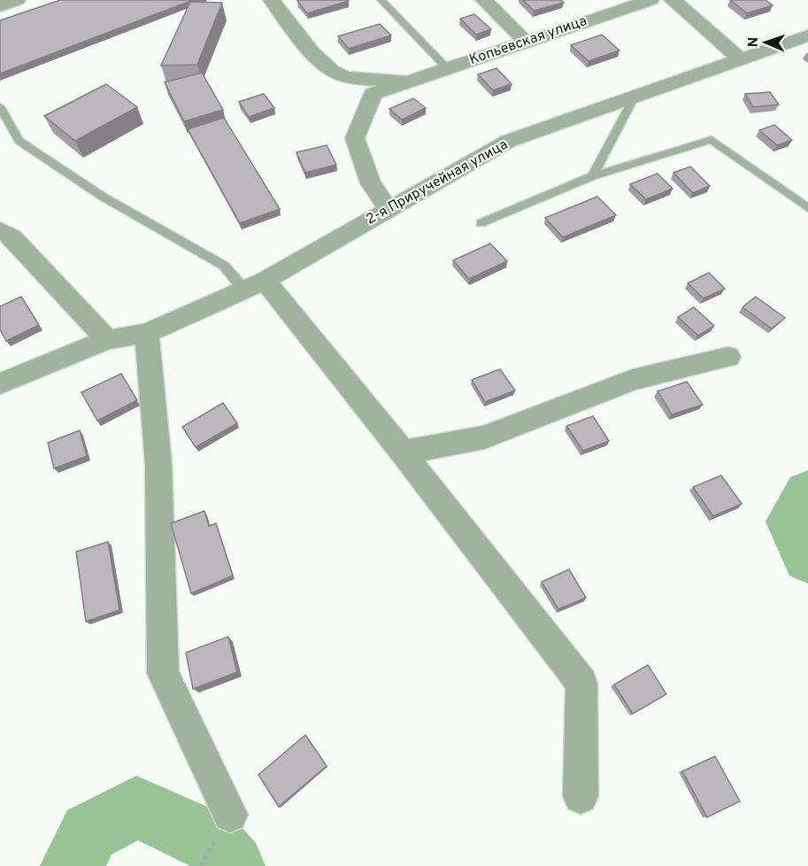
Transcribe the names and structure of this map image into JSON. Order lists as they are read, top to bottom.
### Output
{
  "streets": {
    "street": ["Копьевская улица", "2-я Приручейная улица"]
  },
  "crossings": [
    ["Копьевская улица", "2-я Приручейная улица"]
  ],
  "north": "left"
}
